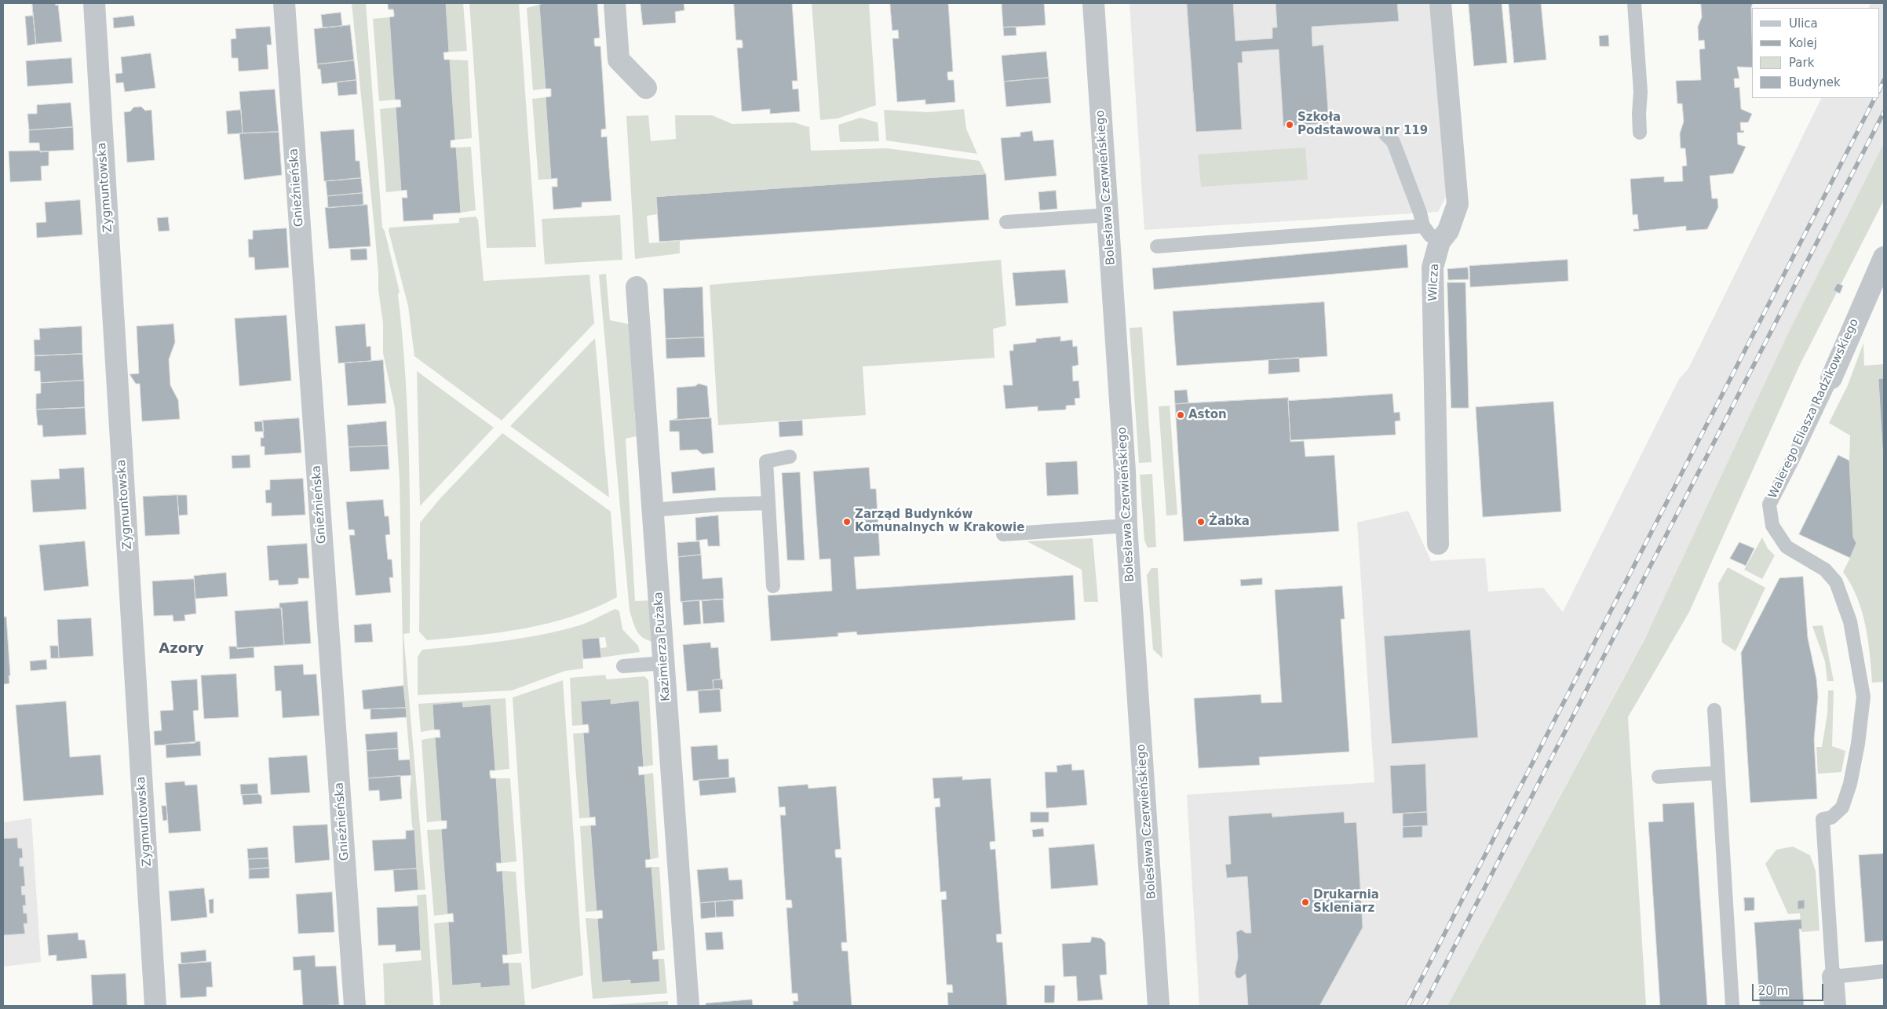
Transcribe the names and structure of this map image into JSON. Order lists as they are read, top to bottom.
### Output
{
  "streets": {
    "street": [
      "Zygmuntowska",
      "Gnieźnieńska",
      "Bolesława Czerwieńskiego",
      "Wilcza",
      "Walerego Eliasza Radzikowskiego",
      "Kazimierza Pużaka"
    ]
  },
  "districts": ["Azory"],
  "places": [
    "Szkoła Podstawowa nr 119",
    "Aston",
    "Zarząd Budynków Komunalnych w Krakowie",
    "Żabka",
    "Drukarnia Skleniarz"
  ],
  "legend": [
    "Ulica",
    "Kolej",
    "Park",
    "Budynek"
  ],
  "scale_bar": "20 m"
}
